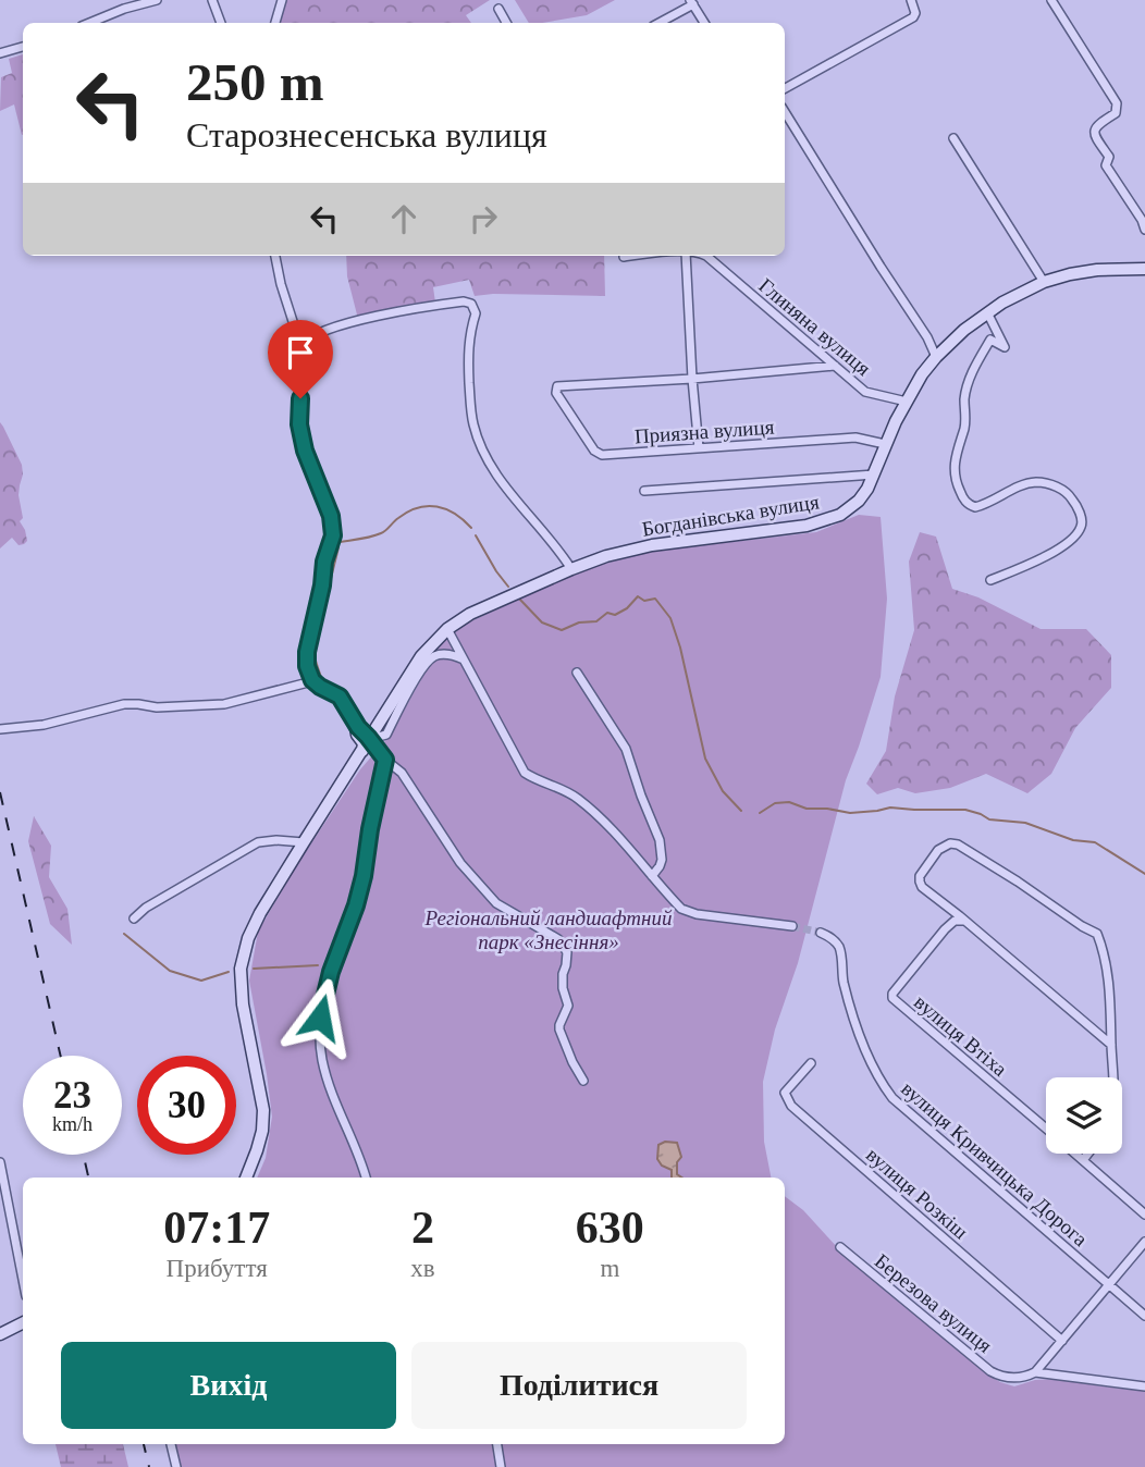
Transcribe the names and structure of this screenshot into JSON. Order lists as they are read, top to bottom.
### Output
{
  "streets": {
    "main road": ["Богданівська вулиця"],
    "street": [
      "Глиняна вулиця",
      "Приязна вулиця",
      "вулиця Втіха",
      "вулиця Кривчицька Дорога",
      "вулиця Розкіш",
      "Березова вулиця"
    ]
  },
  "crossings": [
    ["Глиняна вулиця", "Богданівська вулиця"],
    ["Приязна вулиця", "Богданівська вулиця"]
  ],
  "parks": ["Регіональний ландшафтний парк «Знесіння»"],
  "page": {
    "turn": ["250 m", "Старознесенська вулиця"],
    "speed": "23 km/h",
    "limit": "30",
    "eta": [
      "07:17",
      "Прибуття",
      "2",
      "хв",
      "630",
      "m"
    ],
    "buttons": ["Вихід", "Поділитися"]
  }
}
